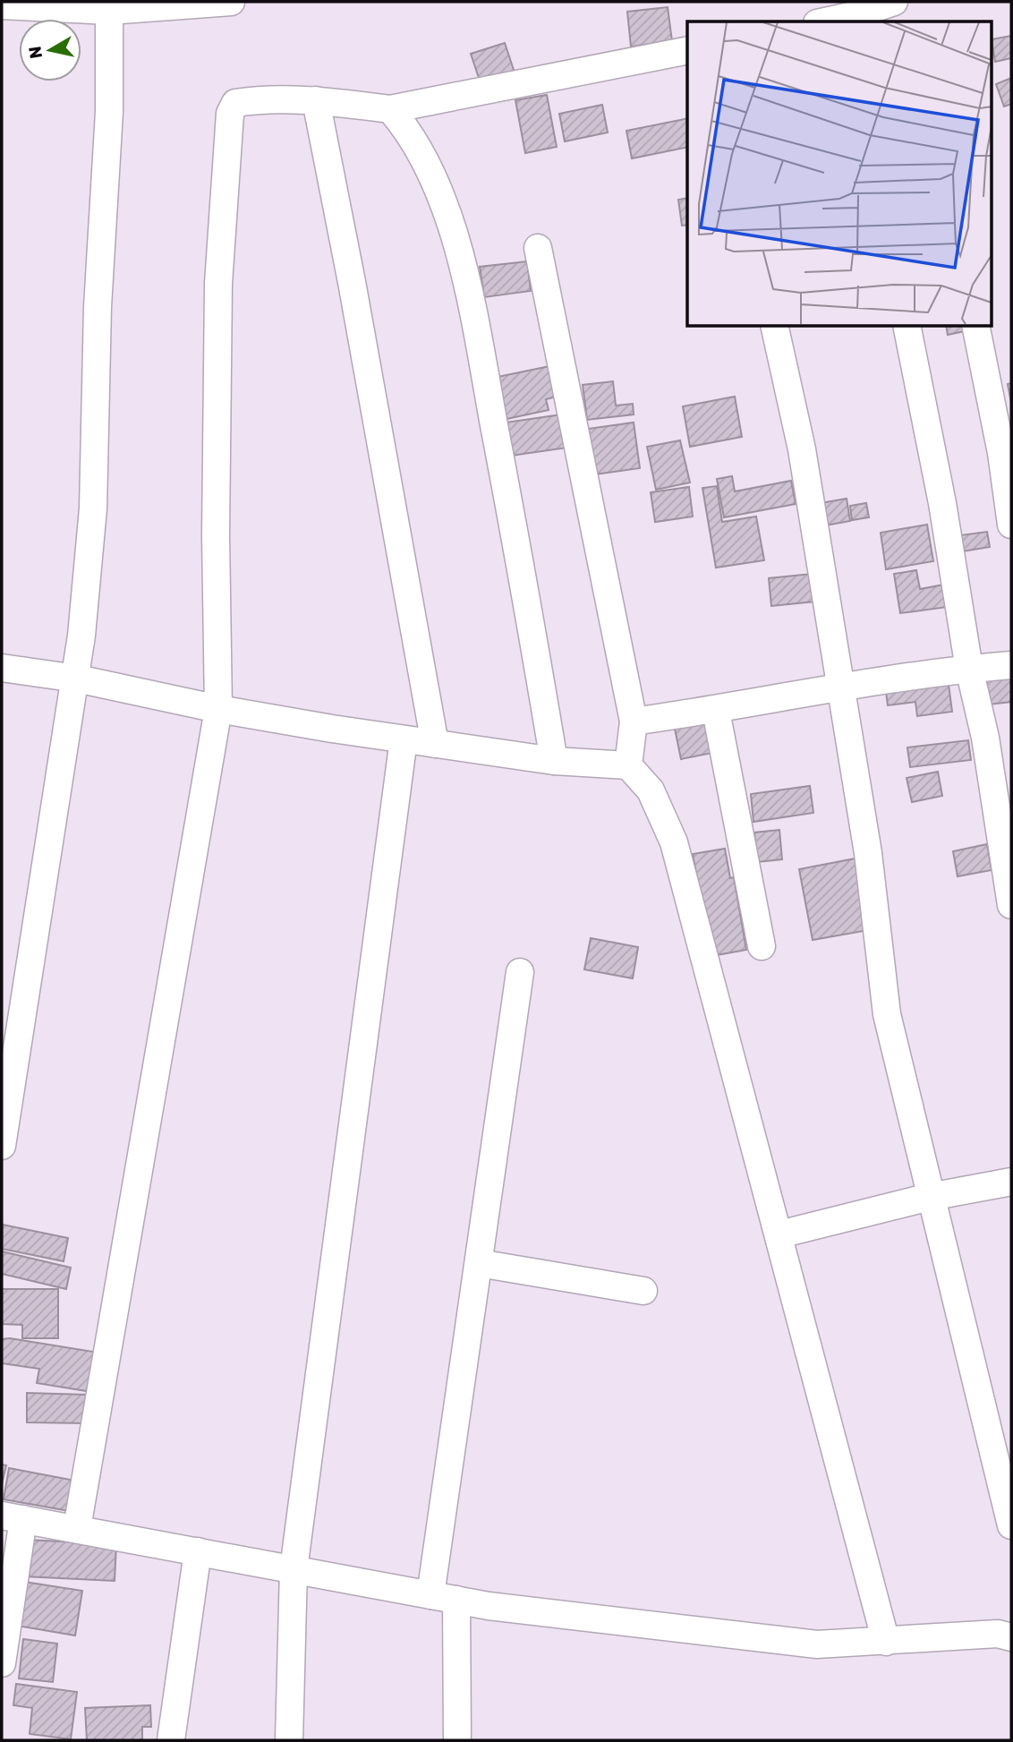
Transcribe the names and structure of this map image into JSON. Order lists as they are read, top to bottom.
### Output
{
  "north": "left"
}
